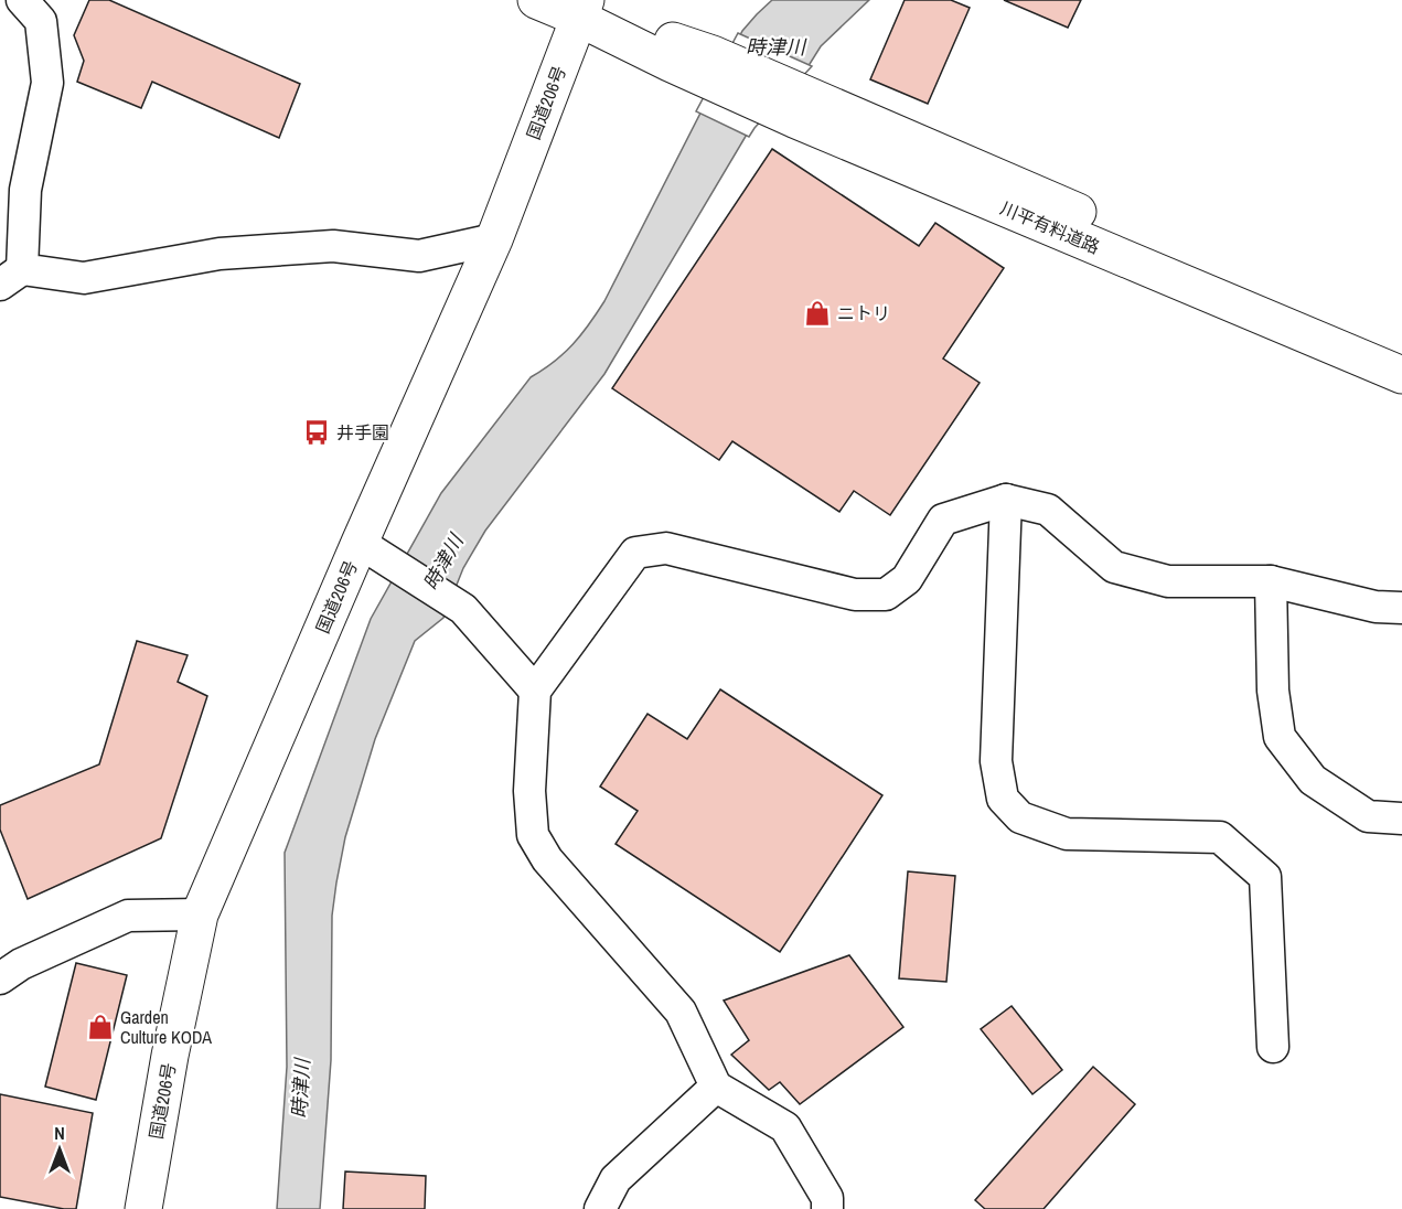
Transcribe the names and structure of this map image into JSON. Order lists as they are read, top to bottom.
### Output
{
  "streets": {
    "main road": ["国道206号", "川平有料道路"]
  },
  "crossings": [
    ["国道206号", "川平有料道路"]
  ],
  "water": ["時津川"],
  "places": {
    "shop": ["ニトリ", "Garden Culture KODA"],
    "bus stop": ["井手園"]
  },
  "north": "top"
}
